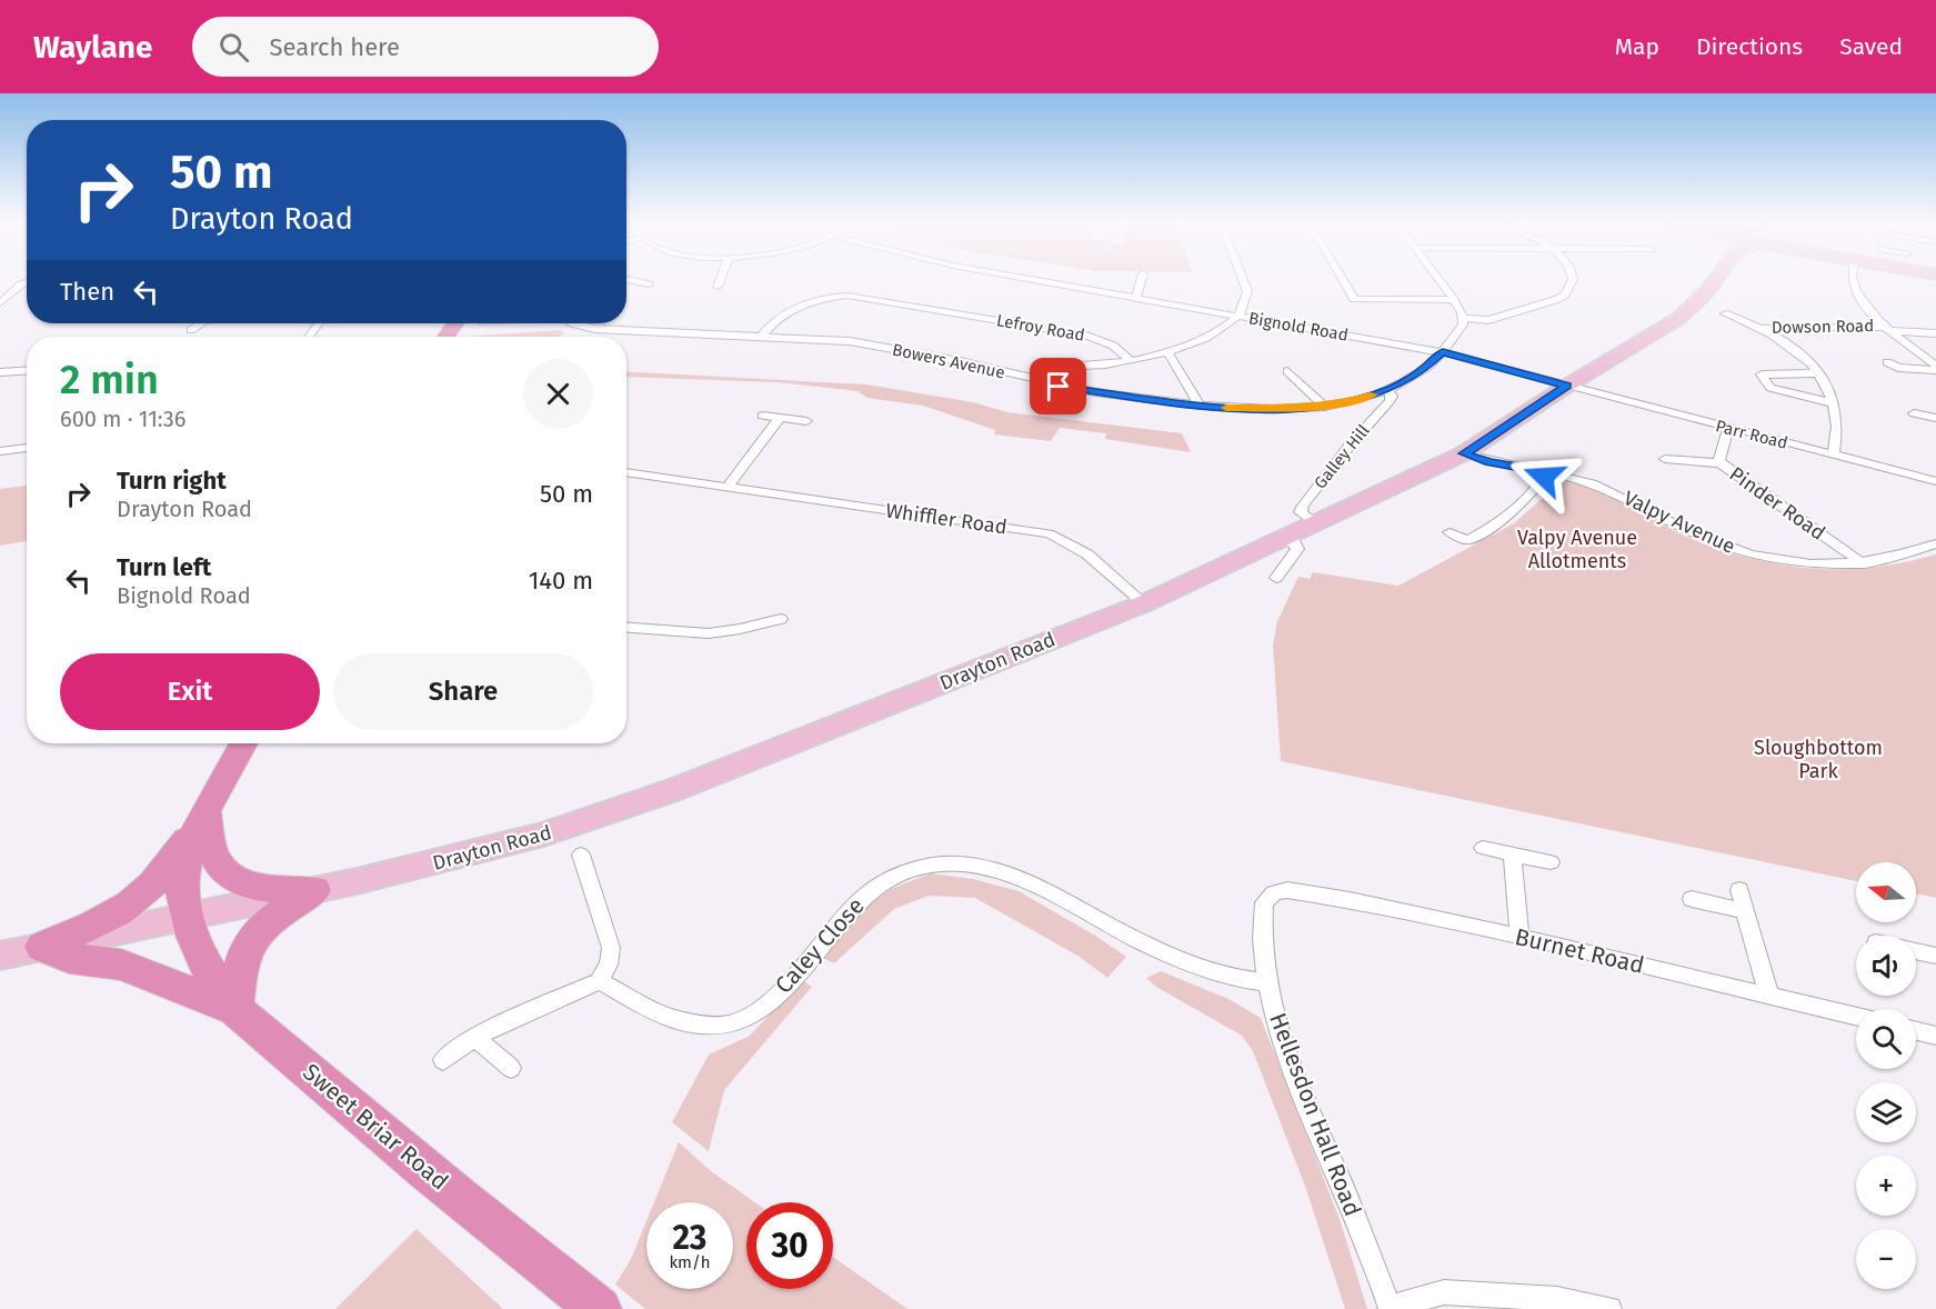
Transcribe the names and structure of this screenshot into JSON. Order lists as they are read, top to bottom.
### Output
{
  "streets": {
    "highway": ["Sweet Briar Road"],
    "main road": ["Drayton Road"],
    "street": [
      "Bignold Road",
      "Dowson Road",
      "Lefroy Road",
      "Bowers Avenue",
      "Parr Road",
      "Galley Hill",
      "Pinder Road",
      "Whiffler Road",
      "Valpy Avenue",
      "Caley Close",
      "Burnet Road",
      "Hellesdon Hall Road"
    ]
  },
  "crossings": [
    ["Bignold Road", "Bowers Avenue"],
    ["Bignold Road", "Parr Road"],
    ["Bignold Road", "Drayton Road"],
    ["Lefroy Road", "Bowers Avenue"],
    ["Bowers Avenue", "Galley Hill"],
    ["Parr Road", "Pinder Road"],
    ["Parr Road", "Drayton Road"],
    ["Galley Hill", "Drayton Road"],
    ["Pinder Road", "Valpy Avenue"],
    ["Whiffler Road", "Drayton Road"],
    ["Valpy Avenue", "Drayton Road"],
    ["Drayton Road", "Sweet Briar Road"],
    ["Caley Close", "Hellesdon Hall Road"],
    ["Burnet Road", "Hellesdon Hall Road"]
  ],
  "parks": ["Valpy Avenue Allotments", "Sloughbottom Park"],
  "north": "left",
  "page": {
    "header": "Waylane",
    "search": "Search here",
    "nav": ["Map", "Directions", "Saved"],
    "turn": ["50 m", "Drayton Road"],
    "then": "Then",
    "heading": ["2 min", "600 m · 11:36"],
    "list": [
      {
        "name": "Turn right",
        "note": "Drayton Road",
        "value": "50 m"
      },
      {
        "name": "Turn left",
        "note": "Bignold Road",
        "value": "140 m"
      }
    ],
    "buttons": ["Exit", "Share"],
    "map_buttons": ["+", "−"],
    "speed": "23 km/h",
    "limit": "30"
  }
}
